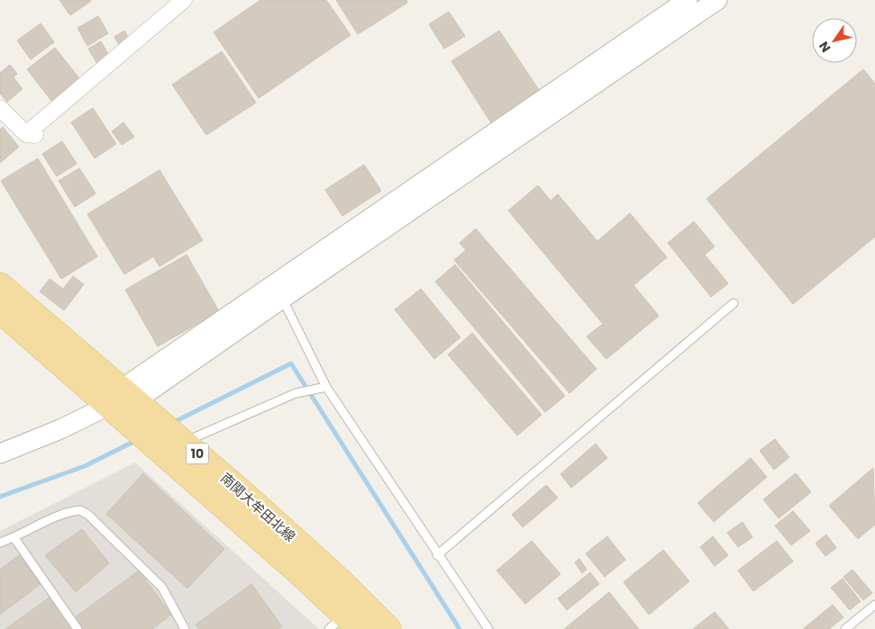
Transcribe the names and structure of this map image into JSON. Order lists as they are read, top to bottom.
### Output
{
  "streets": {
    "main road": ["10", "南関大牟田北線"]
  },
  "north": "bottom left"
}
